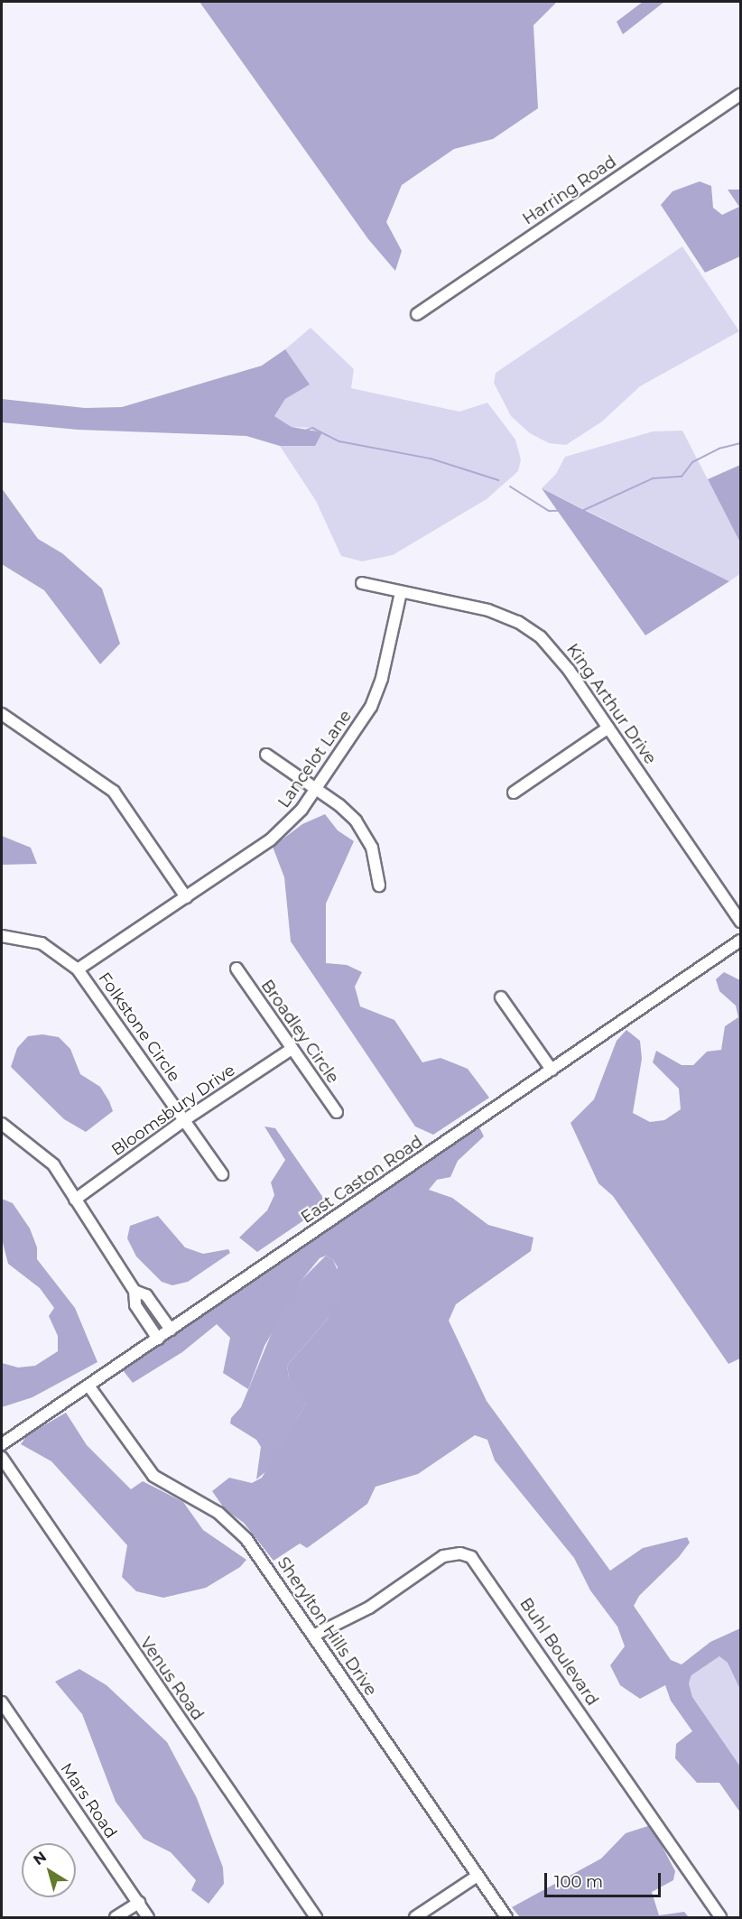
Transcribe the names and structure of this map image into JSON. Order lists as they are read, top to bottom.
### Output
{
  "streets": {
    "street": [
      "Harring Road",
      "King Arthur Drive",
      "Lancelot Lane",
      "Folkstone Circle",
      "Broadley Circle",
      "Bloomsbury Drive",
      "East Caston Road",
      "Sherylton Hills Drive",
      "Buhl Boulevard",
      "Venus Road",
      "Mars Road"
    ]
  },
  "crossings": [
    ["King Arthur Drive", "Lancelot Lane"],
    ["Lancelot Lane", "Folkstone Circle"],
    ["Folkstone Circle", "Bloomsbury Drive"],
    ["Broadley Circle", "Bloomsbury Drive"],
    ["East Caston Road", "Sherylton Hills Drive"],
    ["Sherylton Hills Drive", "Buhl Boulevard"]
  ],
  "scale_bar": "100 m",
  "north": "top left"
}
